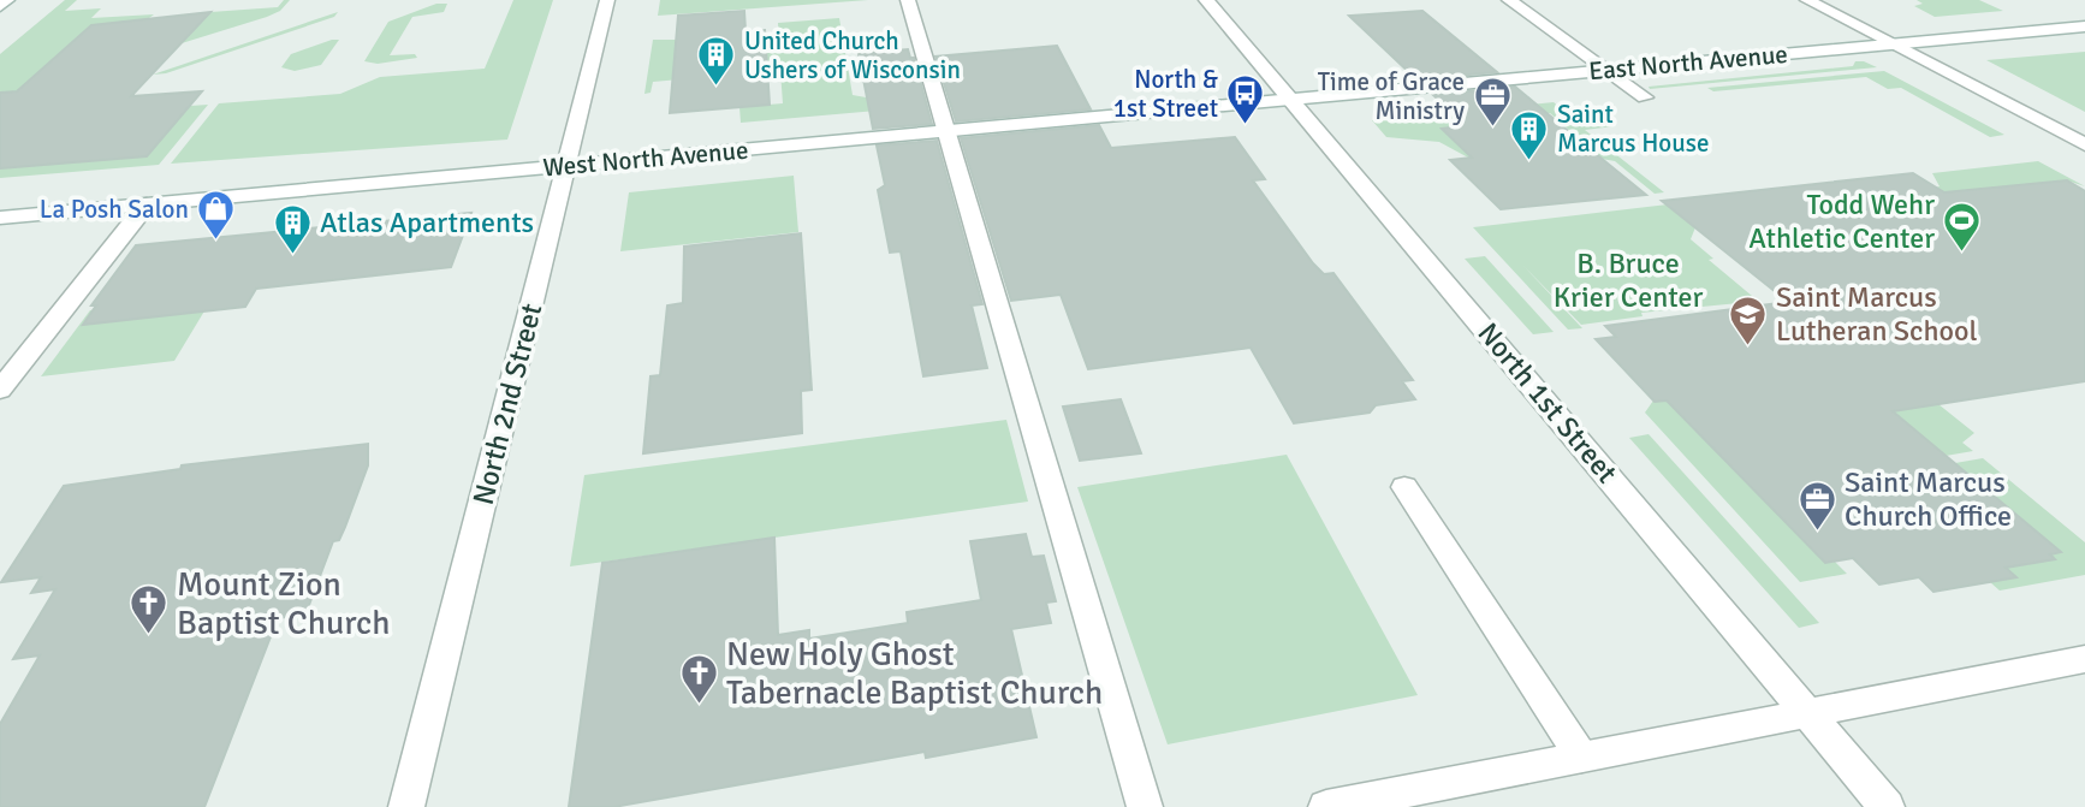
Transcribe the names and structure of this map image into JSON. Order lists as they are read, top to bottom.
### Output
{
  "streets": {
    "street": [
      "East North Avenue",
      "West North Avenue",
      "North 1st Street",
      "North 2nd Street"
    ]
  },
  "crossings": [
    ["East North Avenue", "West North Avenue"],
    ["East North Avenue", "North 1st Street"],
    ["West North Avenue", "North 1st Street"],
    ["West North Avenue", "North 2nd Street"]
  ],
  "parks": ["B. Bruce Krier Center"],
  "places": {
    "building": ["United Church Ushers of Wisconsin", "Saint Marcus House", "Atlas Apartments"],
    "bus stop": ["North & 1st Street"],
    "office": ["Time of Grace Ministry", "Saint Marcus Church Office"],
    "shop": ["La Posh Salon"],
    "sports": ["Todd Wehr Athletic Center"],
    "school or university": ["Saint Marcus Lutheran School"],
    "church": ["Mount Zion Baptist Church", "New Holy Ghost Tabernacle Baptist Church"]
  }
}
